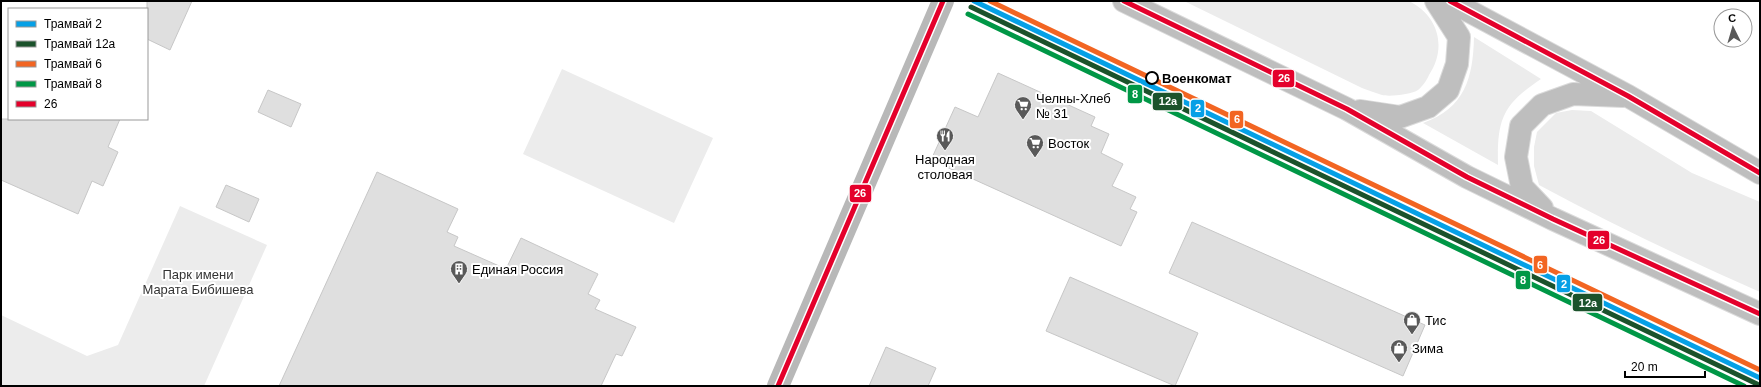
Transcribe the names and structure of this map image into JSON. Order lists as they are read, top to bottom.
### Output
{
  "parks": ["Парк имени Марата Бибишева"],
  "places": {
    "other": ["Военкомат"],
    "supermarket": ["Челны-Хлеб № 31", "Восток"],
    "restaurant": ["Народная столовая"],
    "building": ["Единая Россия"],
    "shop": ["Тис", "Зима"]
  },
  "lines": [
    "tram line 2",
    "tram line 6",
    "transit line 26",
    "tram line 12а",
    "tram line 8"
  ],
  "legend": [
    "Трамвай 2",
    "Трамвай 12а",
    "Трамвай 6",
    "Трамвай 8",
    "26"
  ],
  "scale_bar": "20 m",
  "north": "top"
}
